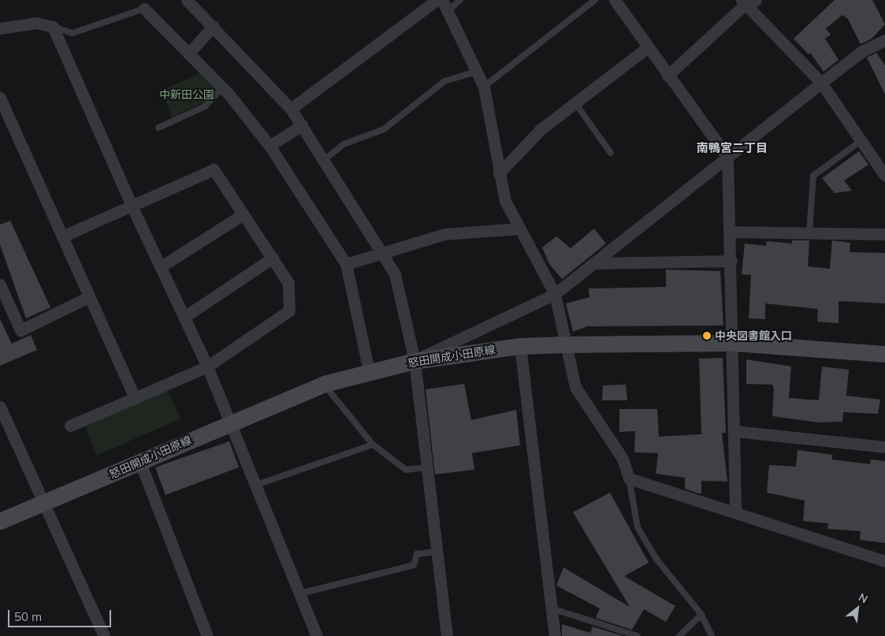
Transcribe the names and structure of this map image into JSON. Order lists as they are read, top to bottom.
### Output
{
  "streets": {
    "main road": ["怒田開成小田原線"]
  },
  "districts": ["南鴨宮二丁目"],
  "parks": ["中新田公園"],
  "places": ["中央図書館入口"],
  "scale_bar": "50 m",
  "north": "top right"
}
